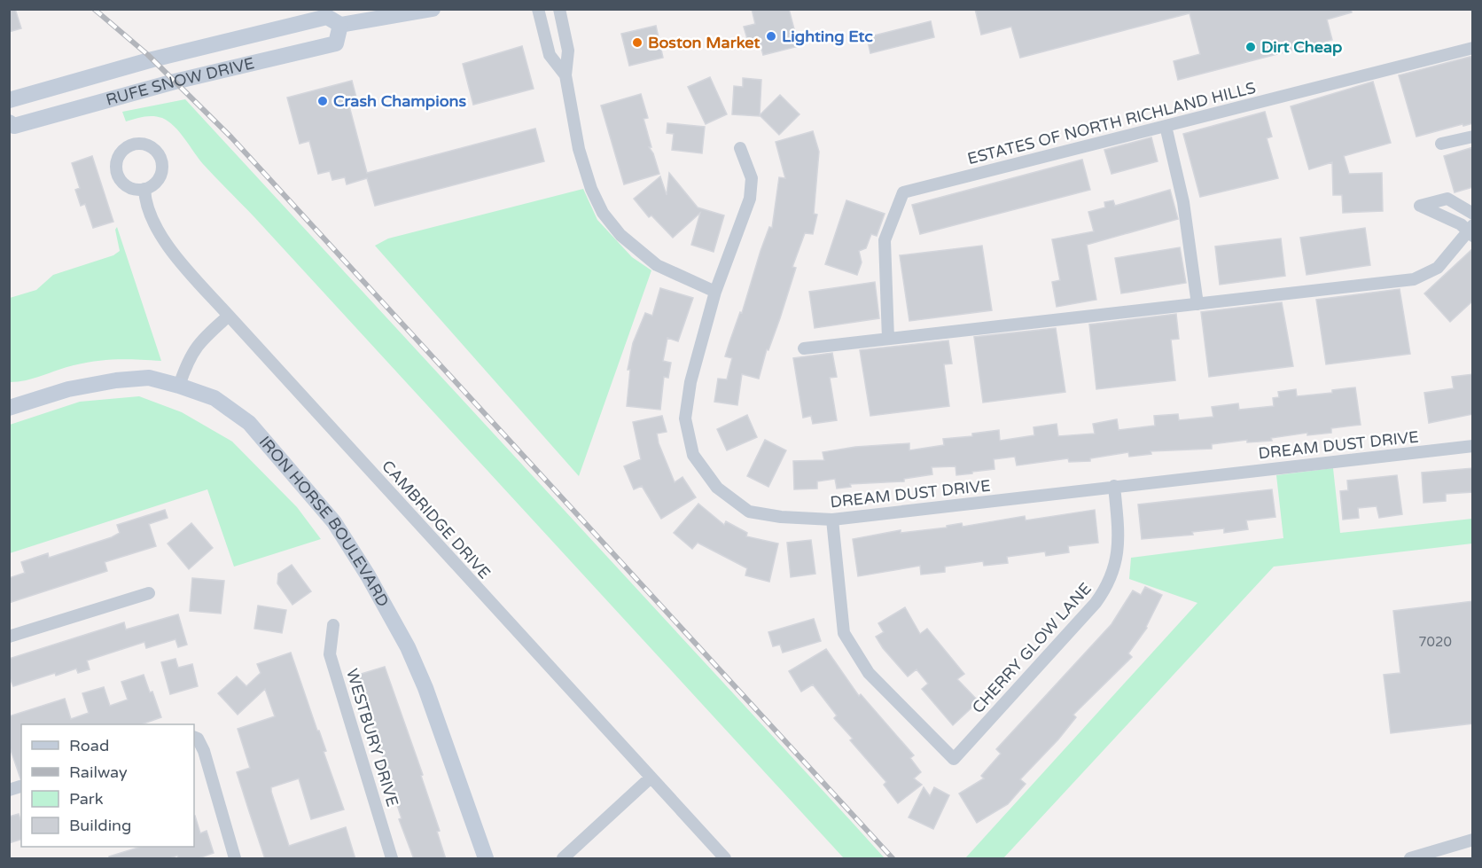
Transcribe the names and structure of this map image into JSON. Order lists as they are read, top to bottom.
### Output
{
  "streets": {
    "main road": ["RUFE SNOW DRIVE", "IRON HORSE BOULEVARD"],
    "street": [
      "ESTATES OF NORTH RICHLAND HILLS",
      "DREAM DUST DRIVE",
      "CAMBRIDGE DRIVE",
      "CHERRY GLOW LANE",
      "WESTBURY DRIVE"
    ]
  },
  "crossings": [
    ["DREAM DUST DRIVE", "CHERRY GLOW LANE"]
  ],
  "places": [
    "Lighting Etc",
    "Boston Market",
    "Dirt Cheap",
    "Crash Champions"
  ],
  "house_numbers": ["7020"],
  "legend": [
    "Road",
    "Railway",
    "Park",
    "Building"
  ]
}
